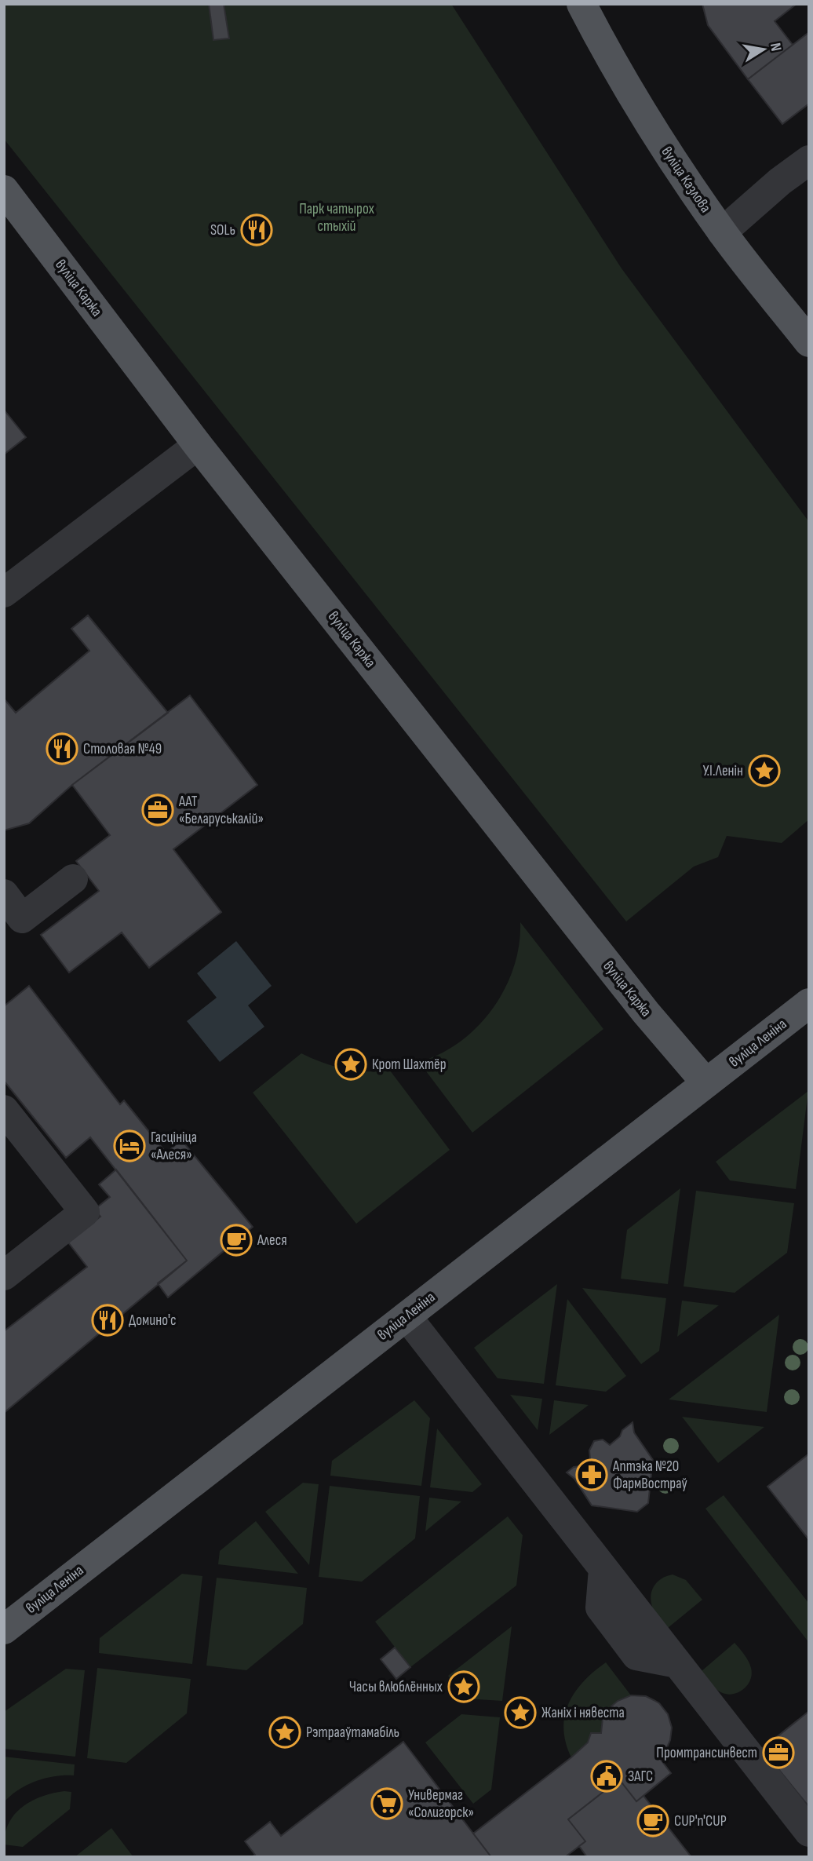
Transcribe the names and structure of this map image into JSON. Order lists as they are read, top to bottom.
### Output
{
  "streets": {
    "main road": ["вуліца Казлова", "вуліца Каржа", "вуліца Леніна"]
  },
  "crossings": [
    ["вуліца Каржа", "вуліца Леніна"]
  ],
  "parks": ["Парк чатырох стыхій"],
  "places": {
    "restaurant": ["SOLь", "Столовая №49", "Домино'c"],
    "place": [
      "У.І.Ленін",
      "Крот Шахтёр",
      "Часы влюблённых",
      "Жаніх і нявеста",
      "Рэтрааўтамабіль"
    ],
    "office": ["ААТ «Беларуськалій»", "Промтрансинвест"],
    "hotel": ["Гасцініца «Алеся»"],
    "cafe": ["Алеся", "CUP'n'CUP"],
    "pharmacy": ["Аптэка №20 ФармВостраў"],
    "public building": ["ЗАГС"],
    "supermarket": ["Универмаг «Солигорск»"]
  },
  "north": "right"
}
